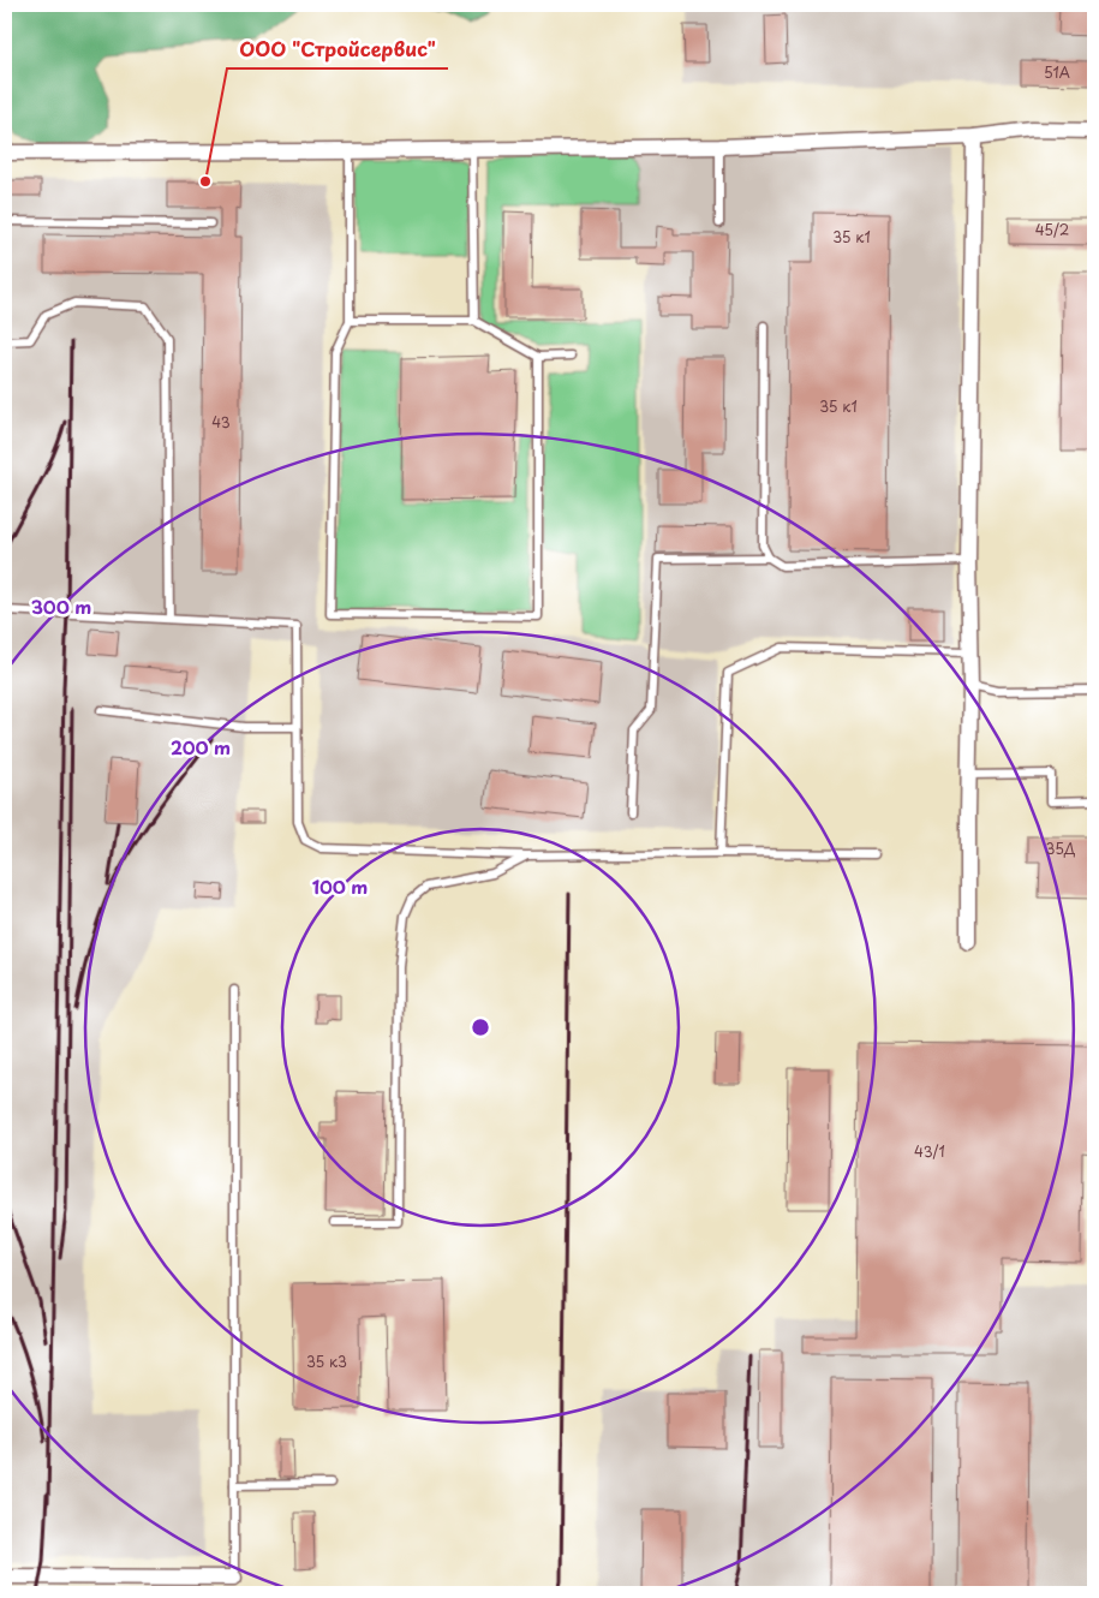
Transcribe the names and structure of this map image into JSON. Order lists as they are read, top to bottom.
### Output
{
  "places": ["ООО \"Стройсервис\""],
  "house_numbers": [
    "51А",
    "45/2",
    "35 к1",
    "35 к1",
    "43",
    "35Д",
    "43/1",
    "35 к3"
  ],
  "rings": ["300 m", "200 m", "100 m"]
}
